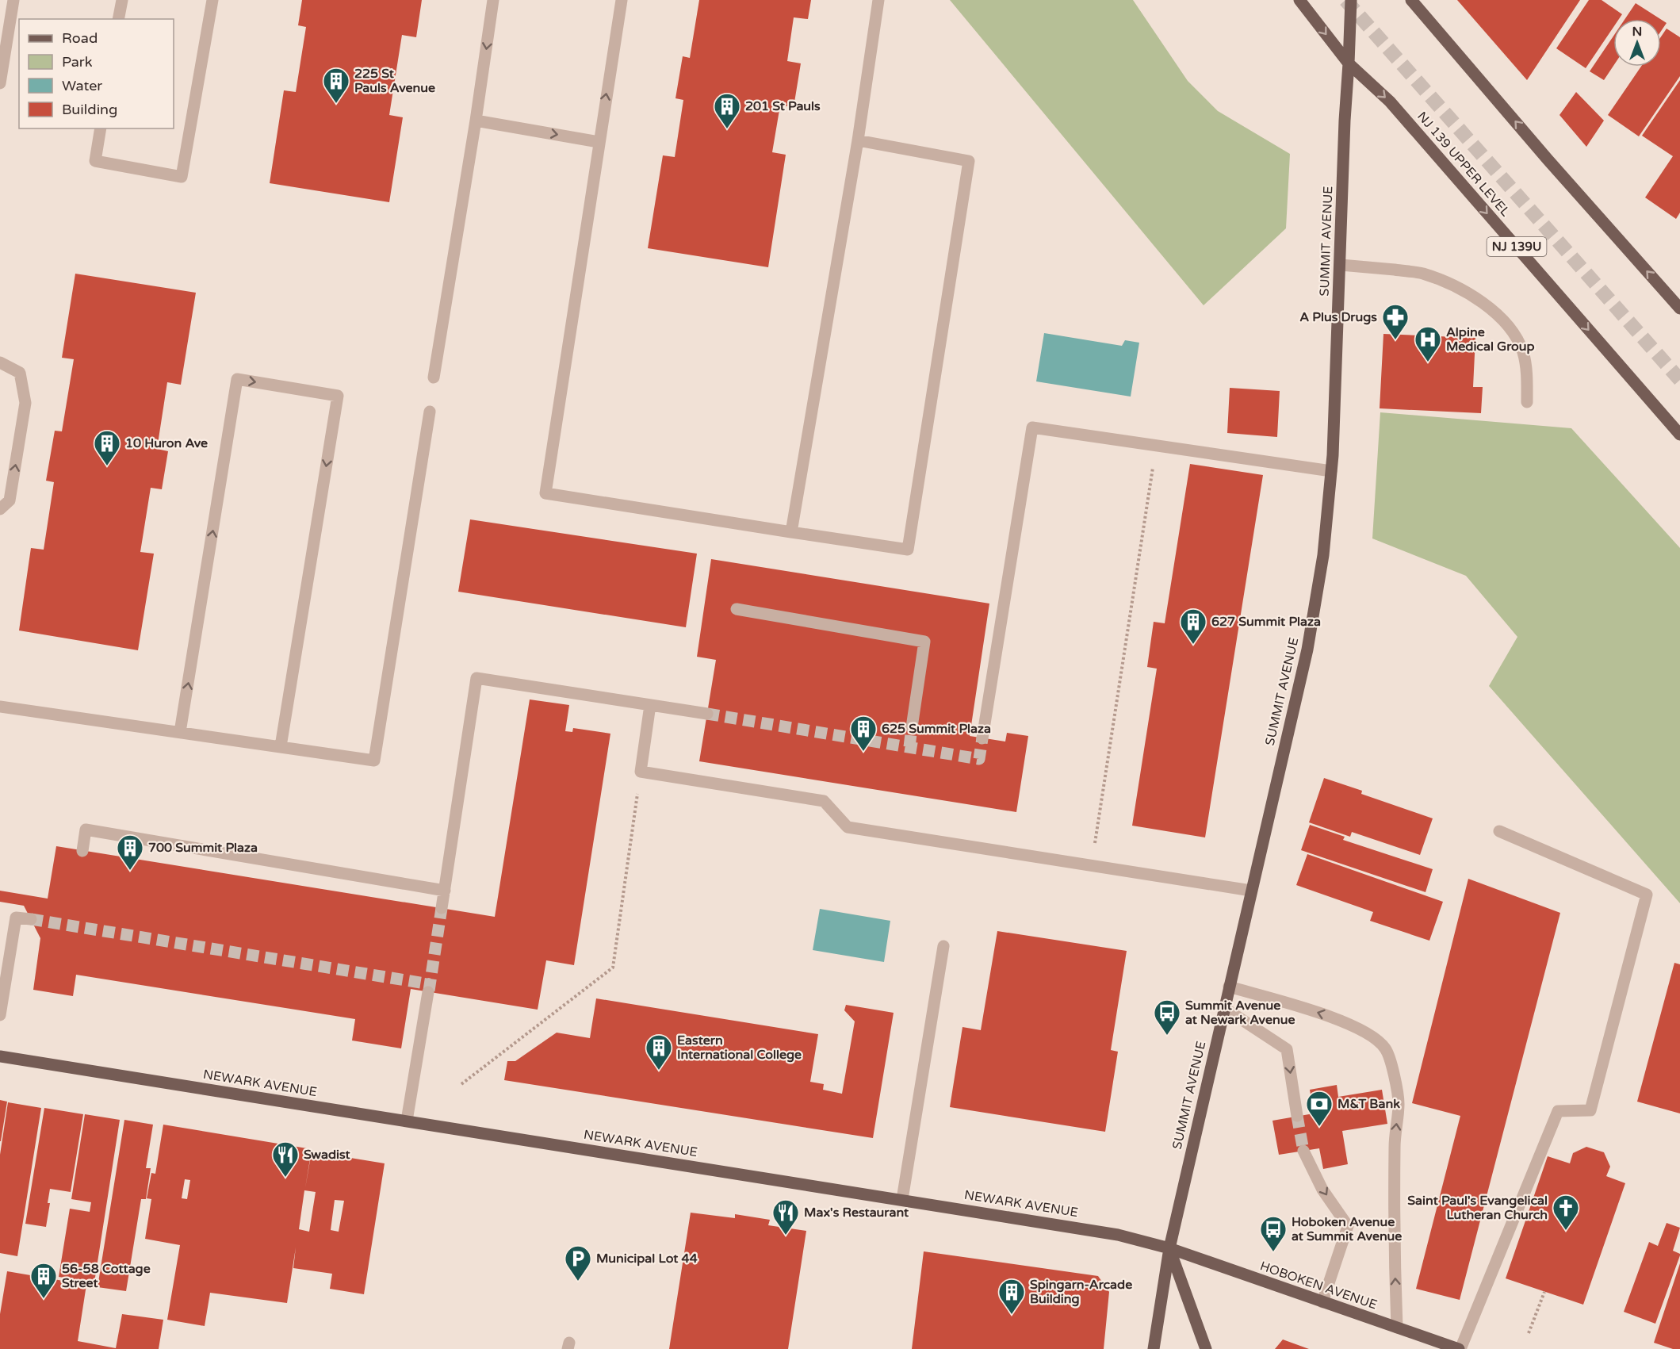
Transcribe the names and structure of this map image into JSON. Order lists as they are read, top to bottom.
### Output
{
  "streets": {
    "main road": [
      "NJ 139 UPPER LEVEL",
      "SUMMIT AVENUE",
      "NJ 139U",
      "NEWARK AVENUE",
      "HOBOKEN AVENUE"
    ]
  },
  "crossings": [
    ["NJ 139 UPPER LEVEL", "SUMMIT AVENUE"],
    ["SUMMIT AVENUE", "NEWARK AVENUE"],
    ["SUMMIT AVENUE", "HOBOKEN AVENUE"],
    ["NEWARK AVENUE", "HOBOKEN AVENUE"]
  ],
  "places": {
    "building": [
      "225 St Pauls Avenue",
      "201 St Pauls",
      "10 Huron Ave",
      "627 Summit Plaza",
      "625 Summit Plaza",
      "700 Summit Plaza",
      "Eastern International College",
      "56-58 Cottage Street",
      "Spingarn-Arcade Building"
    ],
    "pharmacy": ["A Plus Drugs"],
    "hospital": ["Alpine Medical Group"],
    "bus stop": ["Summit Avenue at Newark Avenue", "Hoboken Avenue at Summit Avenue"],
    "bank": ["M&T Bank"],
    "restaurant": ["Swadist", "Max's Restaurant"],
    "church": ["Saint Paul's Evangelical Lutheran Church"],
    "parking": ["Municipal Lot 44"]
  },
  "legend": [
    "Road",
    "Park",
    "Water",
    "Building"
  ],
  "north": "top"
}
